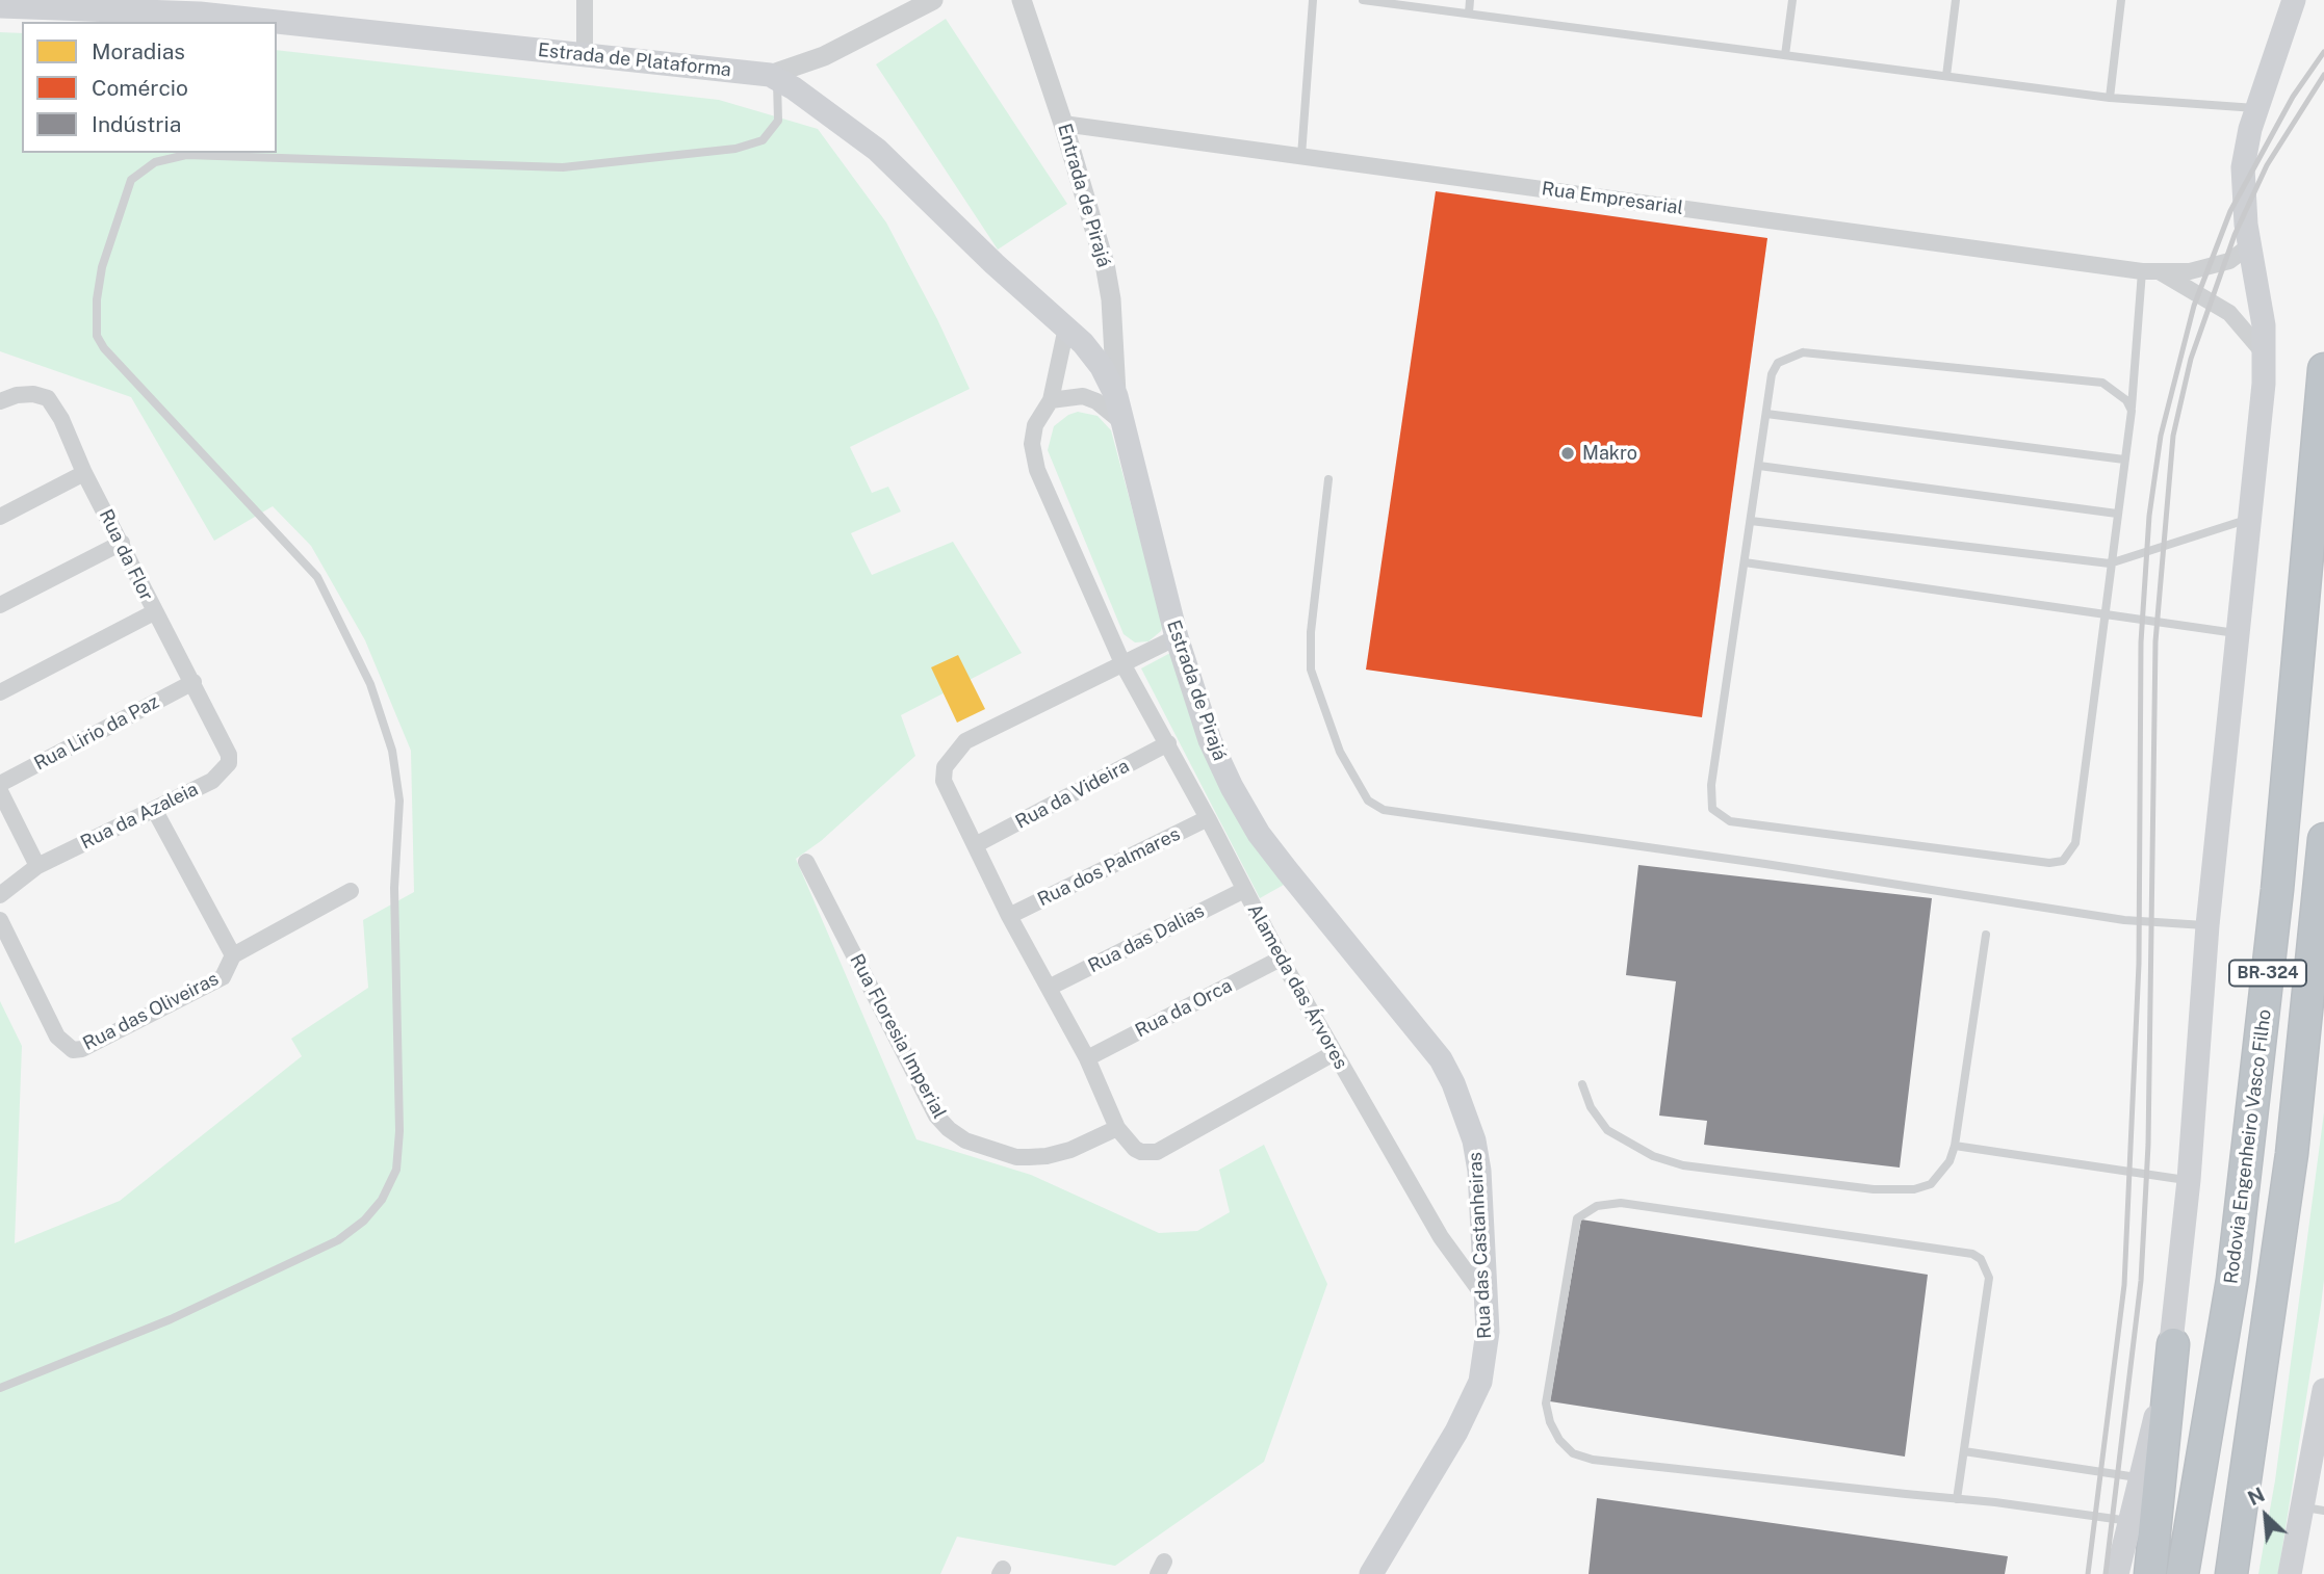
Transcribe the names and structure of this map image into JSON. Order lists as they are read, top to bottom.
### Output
{
  "streets": {
    "highway": ["BR-324", "Rodovia Engenheiro Vasco Filho"],
    "main road": ["Estrada de Plataforma", "Estrada de Pirajá", "Rua das Castanheiras"],
    "street": [
      "Entrada de Pirajá",
      "Rua Empresarial",
      "Rua da Flor",
      "Rua Lirio da Paz",
      "Rua da Videira",
      "Rua da Azaleia",
      "Rua dos Palmares",
      "Rua das Dalias",
      "Alameda das Árvores",
      "Rua da Orca",
      "Rua das Oliveiras",
      "Rua Floresia Imperial"
    ]
  },
  "crossings": [
    ["Estrada de Plataforma", "Entrada de Pirajá"],
    ["Estrada de Plataforma", "Estrada de Pirajá"],
    ["Estrada de Plataforma", "Alameda das Árvores"],
    ["Entrada de Pirajá", "Rua Empresarial"],
    ["Entrada de Pirajá", "Estrada de Pirajá"],
    ["Rua da Flor", "Rua Lirio da Paz"],
    ["Rua da Flor", "Rua da Azaleia"],
    ["Estrada de Pirajá", "Rua das Castanheiras"],
    ["Rua da Videira", "Alameda das Árvores"],
    ["Rua dos Palmares", "Alameda das Árvores"],
    ["Rua das Dalias", "Alameda das Árvores"],
    ["Alameda das Árvores", "Rua da Orca"],
    ["Alameda das Árvores", "Rua das Castanheiras"]
  ],
  "places": ["Makro"],
  "legend": ["Moradias", "Comércio", "Indústria"],
  "north": "top left"
}
